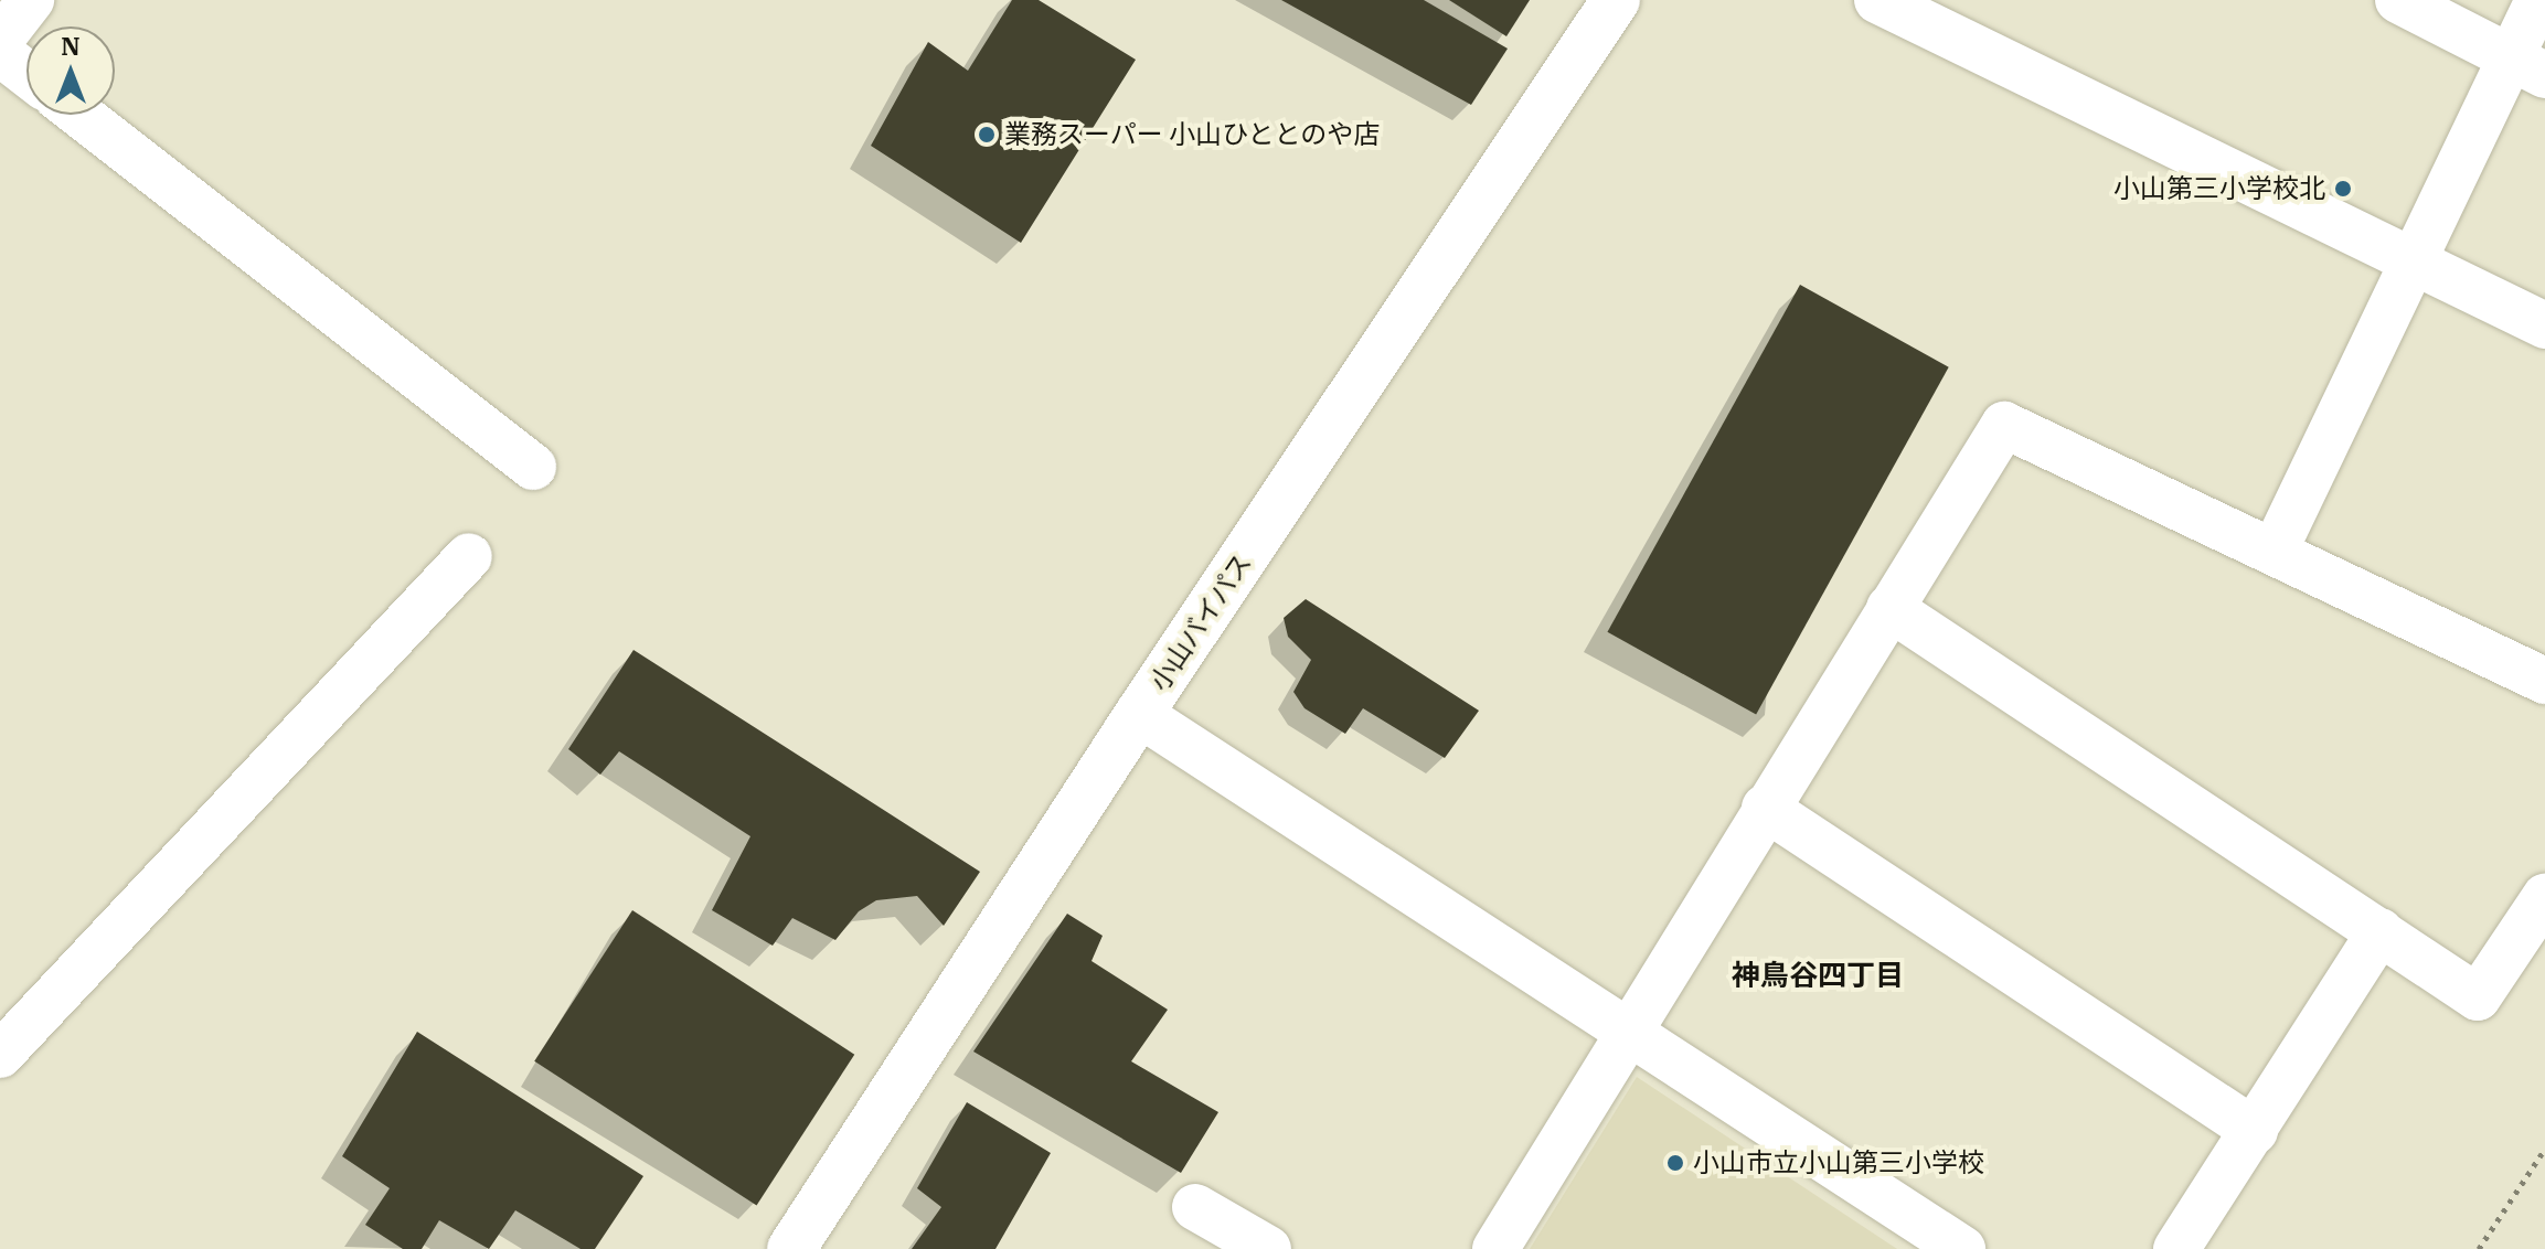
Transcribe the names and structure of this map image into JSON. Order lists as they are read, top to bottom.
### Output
{
  "streets": {
    "highway": ["小山バイパス"]
  },
  "districts": ["神鳥谷四丁目"],
  "places": ["業務スーパー 小山ひととのや店", "小山第三小学校北", "小山市立小山第三小学校"],
  "north": "top"
}
